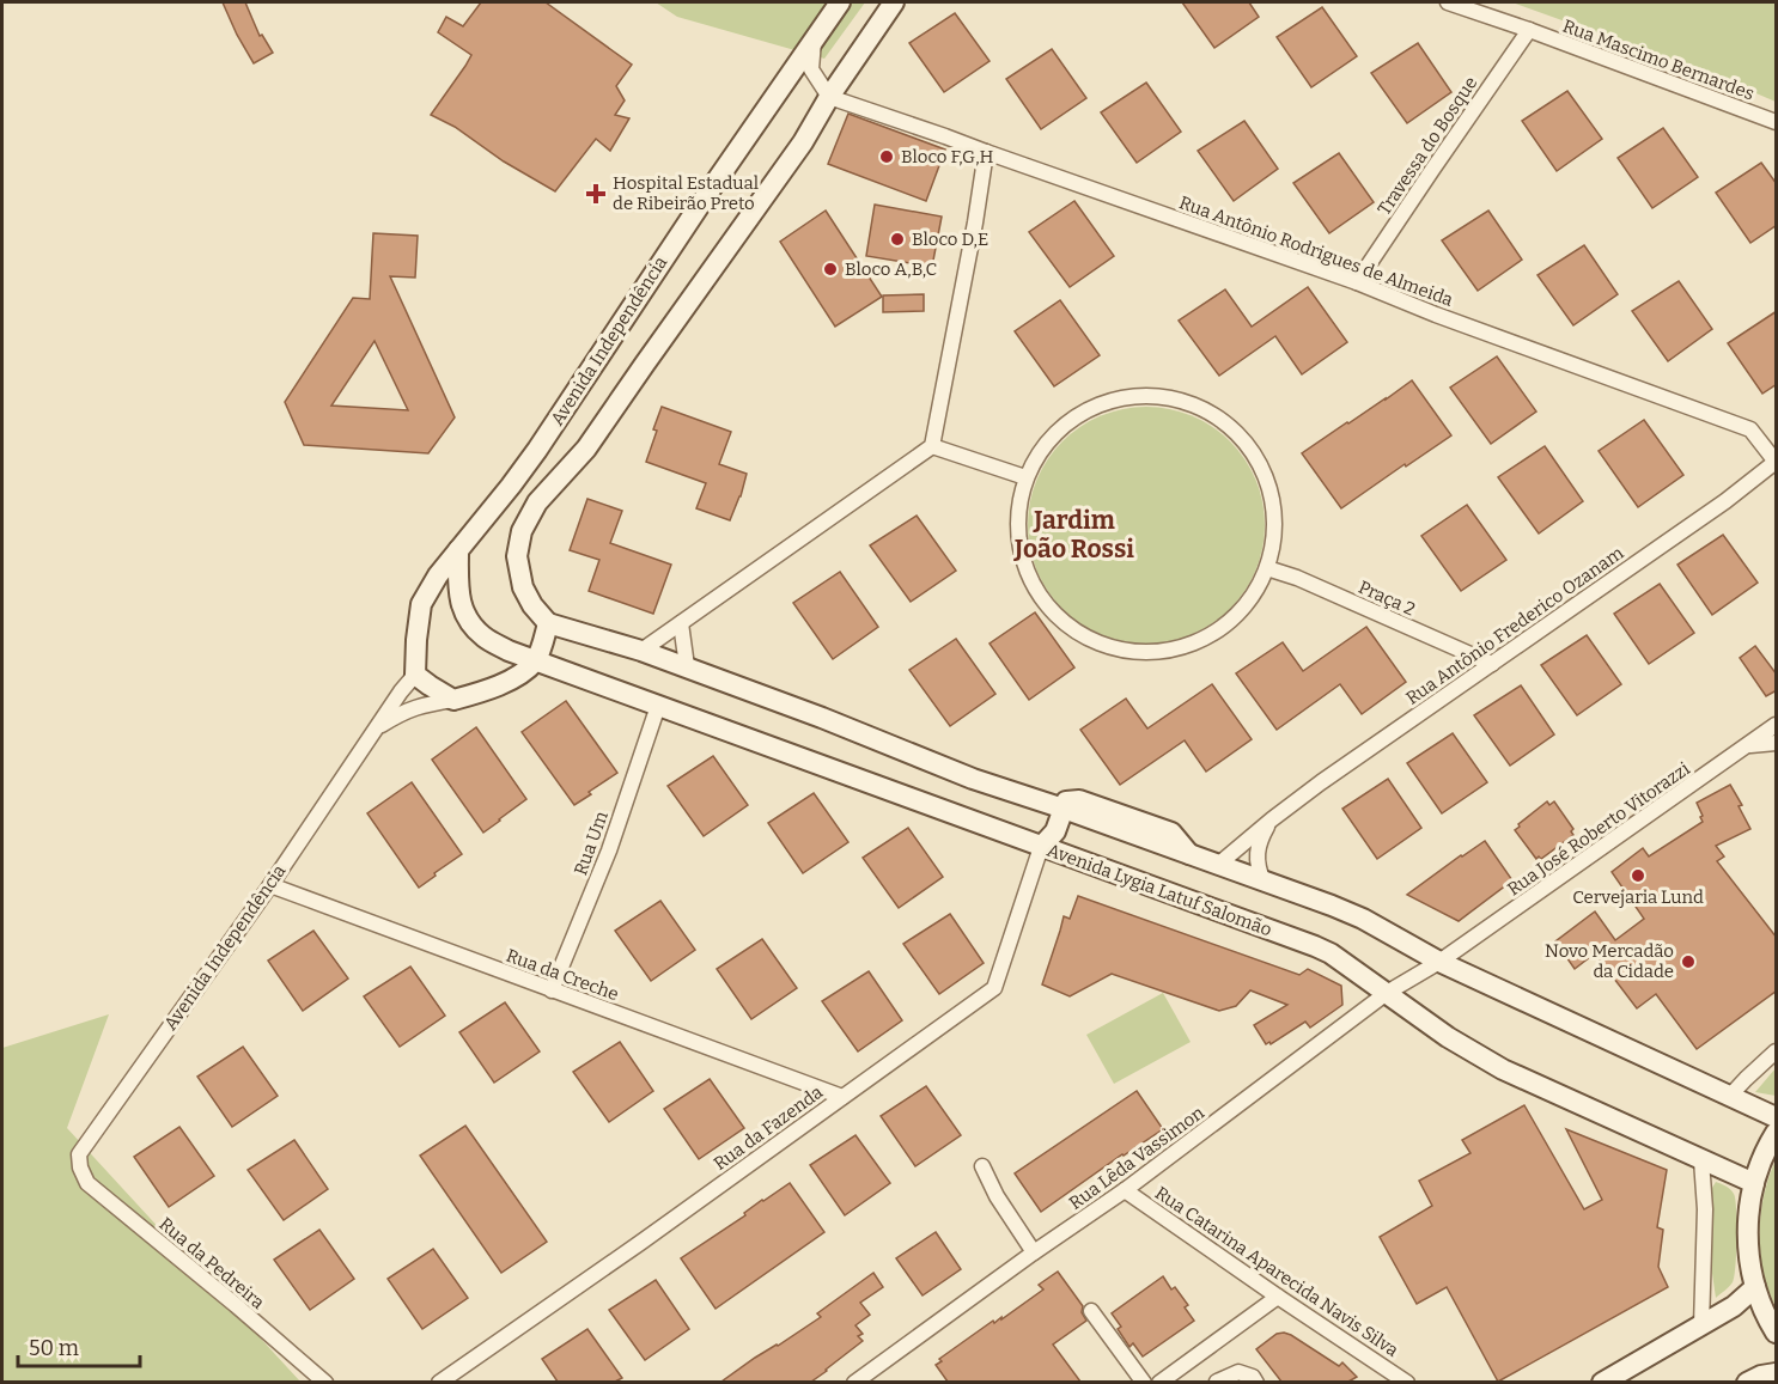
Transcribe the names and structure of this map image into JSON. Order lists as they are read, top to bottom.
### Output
{
  "streets": {
    "main road": ["Avenida Independência", "Avenida Lygia Latuf Salomão"],
    "street": [
      "Rua Mascimo Bernardes",
      "Travessa do Bosque",
      "Rua Antônio Rodrigues de Almeida",
      "Praça 2",
      "Rua Antônio Frederico Ozanam",
      "Rua José Roberto Vitorazzi",
      "Rua Um",
      "Rua da Creche",
      "Rua da Fazenda",
      "Rua Lêda Vassimon",
      "Rua da Pedreira",
      "Rua Catarina Aparecida Navis Silva"
    ]
  },
  "crossings": [
    ["Rua Mascimo Bernardes", "Travessa do Bosque"],
    ["Travessa do Bosque", "Rua Antônio Rodrigues de Almeida"],
    ["Rua Antônio Rodrigues de Almeida", "Rua Antônio Frederico Ozanam"],
    ["Avenida Independência", "Rua da Creche"],
    ["Avenida Independência", "Rua da Pedreira"],
    ["Praça 2", "Rua Antônio Frederico Ozanam"],
    ["Rua José Roberto Vitorazzi", "Rua Lêda Vassimon"],
    ["Rua Um", "Avenida Lygia Latuf Salomão"],
    ["Rua Um", "Rua da Creche"],
    ["Avenida Lygia Latuf Salomão", "Rua da Fazenda"],
    ["Avenida Lygia Latuf Salomão", "Rua Lêda Vassimon"],
    ["Rua da Creche", "Rua da Fazenda"],
    ["Rua Lêda Vassimon", "Rua Catarina Aparecida Navis Silva"]
  ],
  "districts": ["Jardim João Rossi"],
  "places": {
    "other": [
      "Bloco F,G,H",
      "Bloco D,E",
      "Bloco A,B,C",
      "Cervejaria Lund",
      "Novo Mercadão da Cidade"
    ],
    "health": ["Hospital Estadual de Ribeirão Preto"]
  },
  "scale_bar": "50 m"
}
